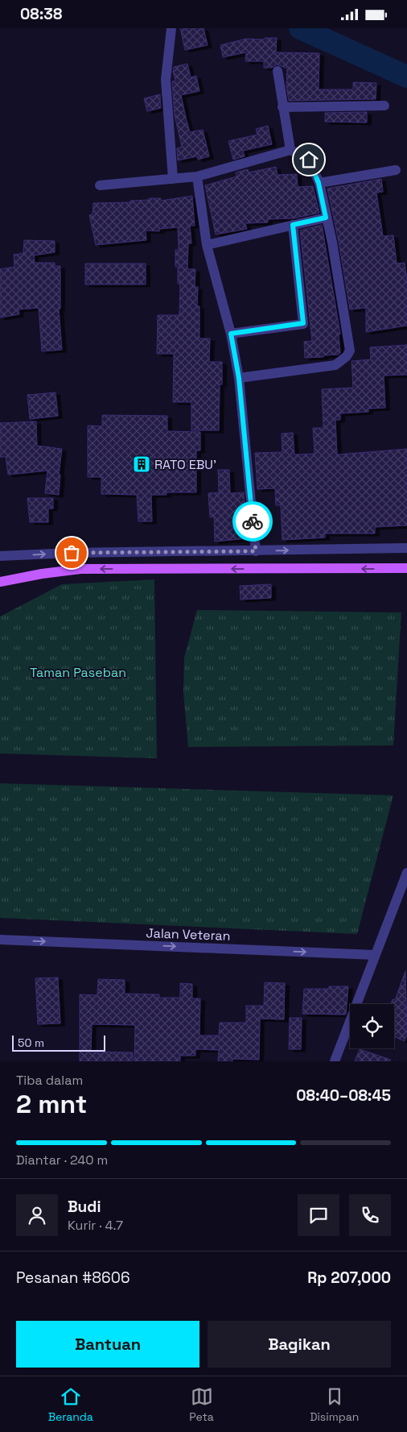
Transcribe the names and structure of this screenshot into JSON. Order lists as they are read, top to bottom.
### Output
{
  "streets": {
    "street": ["Jalan Veteran"]
  },
  "one_way": ["Jalan Veteran"],
  "parks": ["Taman Paseban"],
  "places": {
    "building": ["RATO EBU'"]
  },
  "scale_bar": "50 m",
  "page": {
    "status": "08:38",
    "scale": "50 m",
    "heading": ["2 mnt", "Tiba dalam", "08:40–08:45"],
    "panel": [
      "Budi",
      "Kurir · 4.7",
      "Pesanan #8606",
      "Rp 207,000"
    ],
    "bar": "Diantar · 240 m",
    "buttons": ["Bantuan", "Bagikan"],
    "tabs": ["Beranda", "Peta", "Disimpan"]
  }
}
